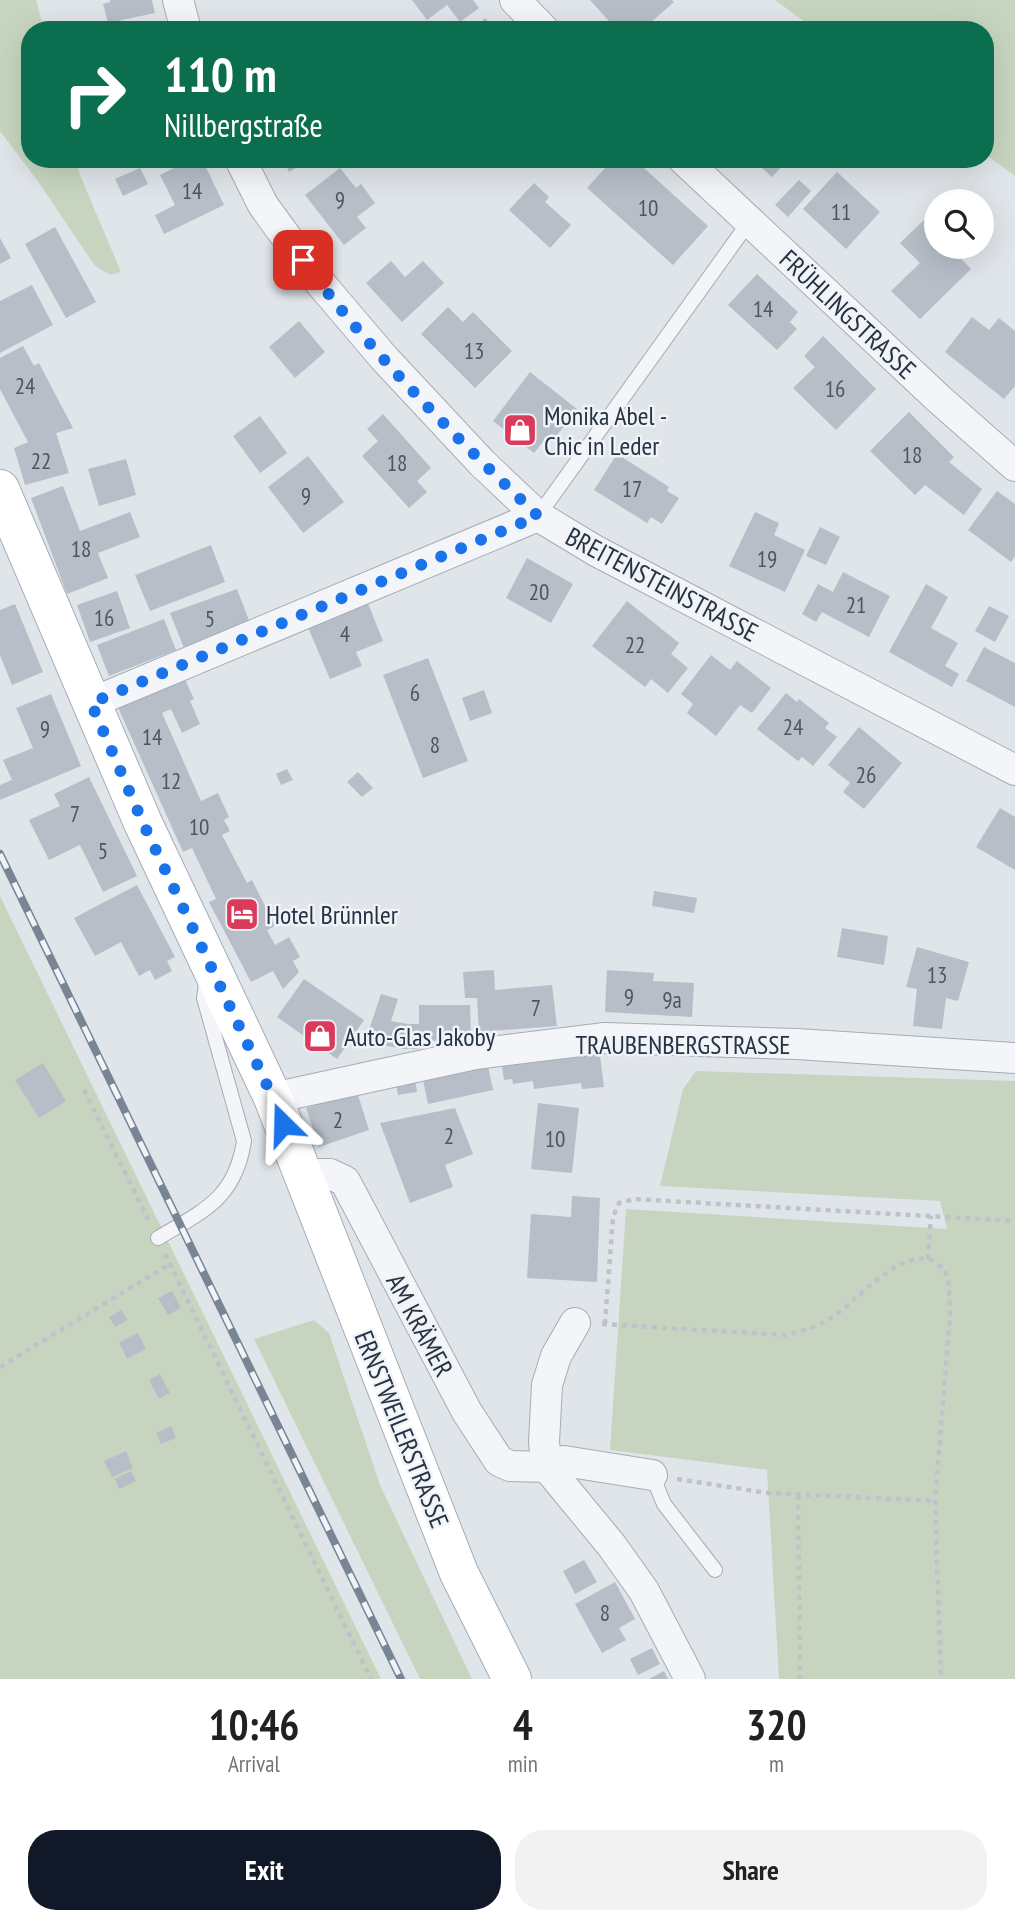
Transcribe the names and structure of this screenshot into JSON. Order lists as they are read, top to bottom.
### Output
{
  "streets": {
    "main road": ["ERNSTWEILERSTRASSE"],
    "street": [
      "FRÜHLINGSTRASSE",
      "BREITENSTEINSTRASSE",
      "TRAUBENBERGSTRASSE",
      "AM KRÄMER"
    ]
  },
  "crossings": [
    ["TRAUBENBERGSTRASSE", "ERNSTWEILERSTRASSE"],
    ["AM KRÄMER", "ERNSTWEILERSTRASSE"]
  ],
  "places": {
    "shop": ["Monika Abel - Chic in Leder", "Auto-Glas Jakoby"],
    "hotel": ["Hotel Brünnler"]
  },
  "house_numbers": [
    "14",
    "9",
    "10",
    "11",
    "14",
    "13",
    "24",
    "16",
    "18",
    "22",
    "18",
    "17",
    "9",
    "18",
    "19",
    "20",
    "21",
    "16",
    "5",
    "4",
    "22",
    "6",
    "24",
    "9",
    "14",
    "8",
    "26",
    "12",
    "7",
    "10",
    "5",
    "13",
    "9",
    "9a",
    "7",
    "2",
    "2",
    "10",
    "8"
  ],
  "page": {
    "turn": ["110 m", "Nillbergstraße"],
    "eta": [
      "10:46",
      "Arrival",
      "4",
      "min",
      "320",
      "m"
    ],
    "buttons": ["Exit", "Share"]
  }
}
